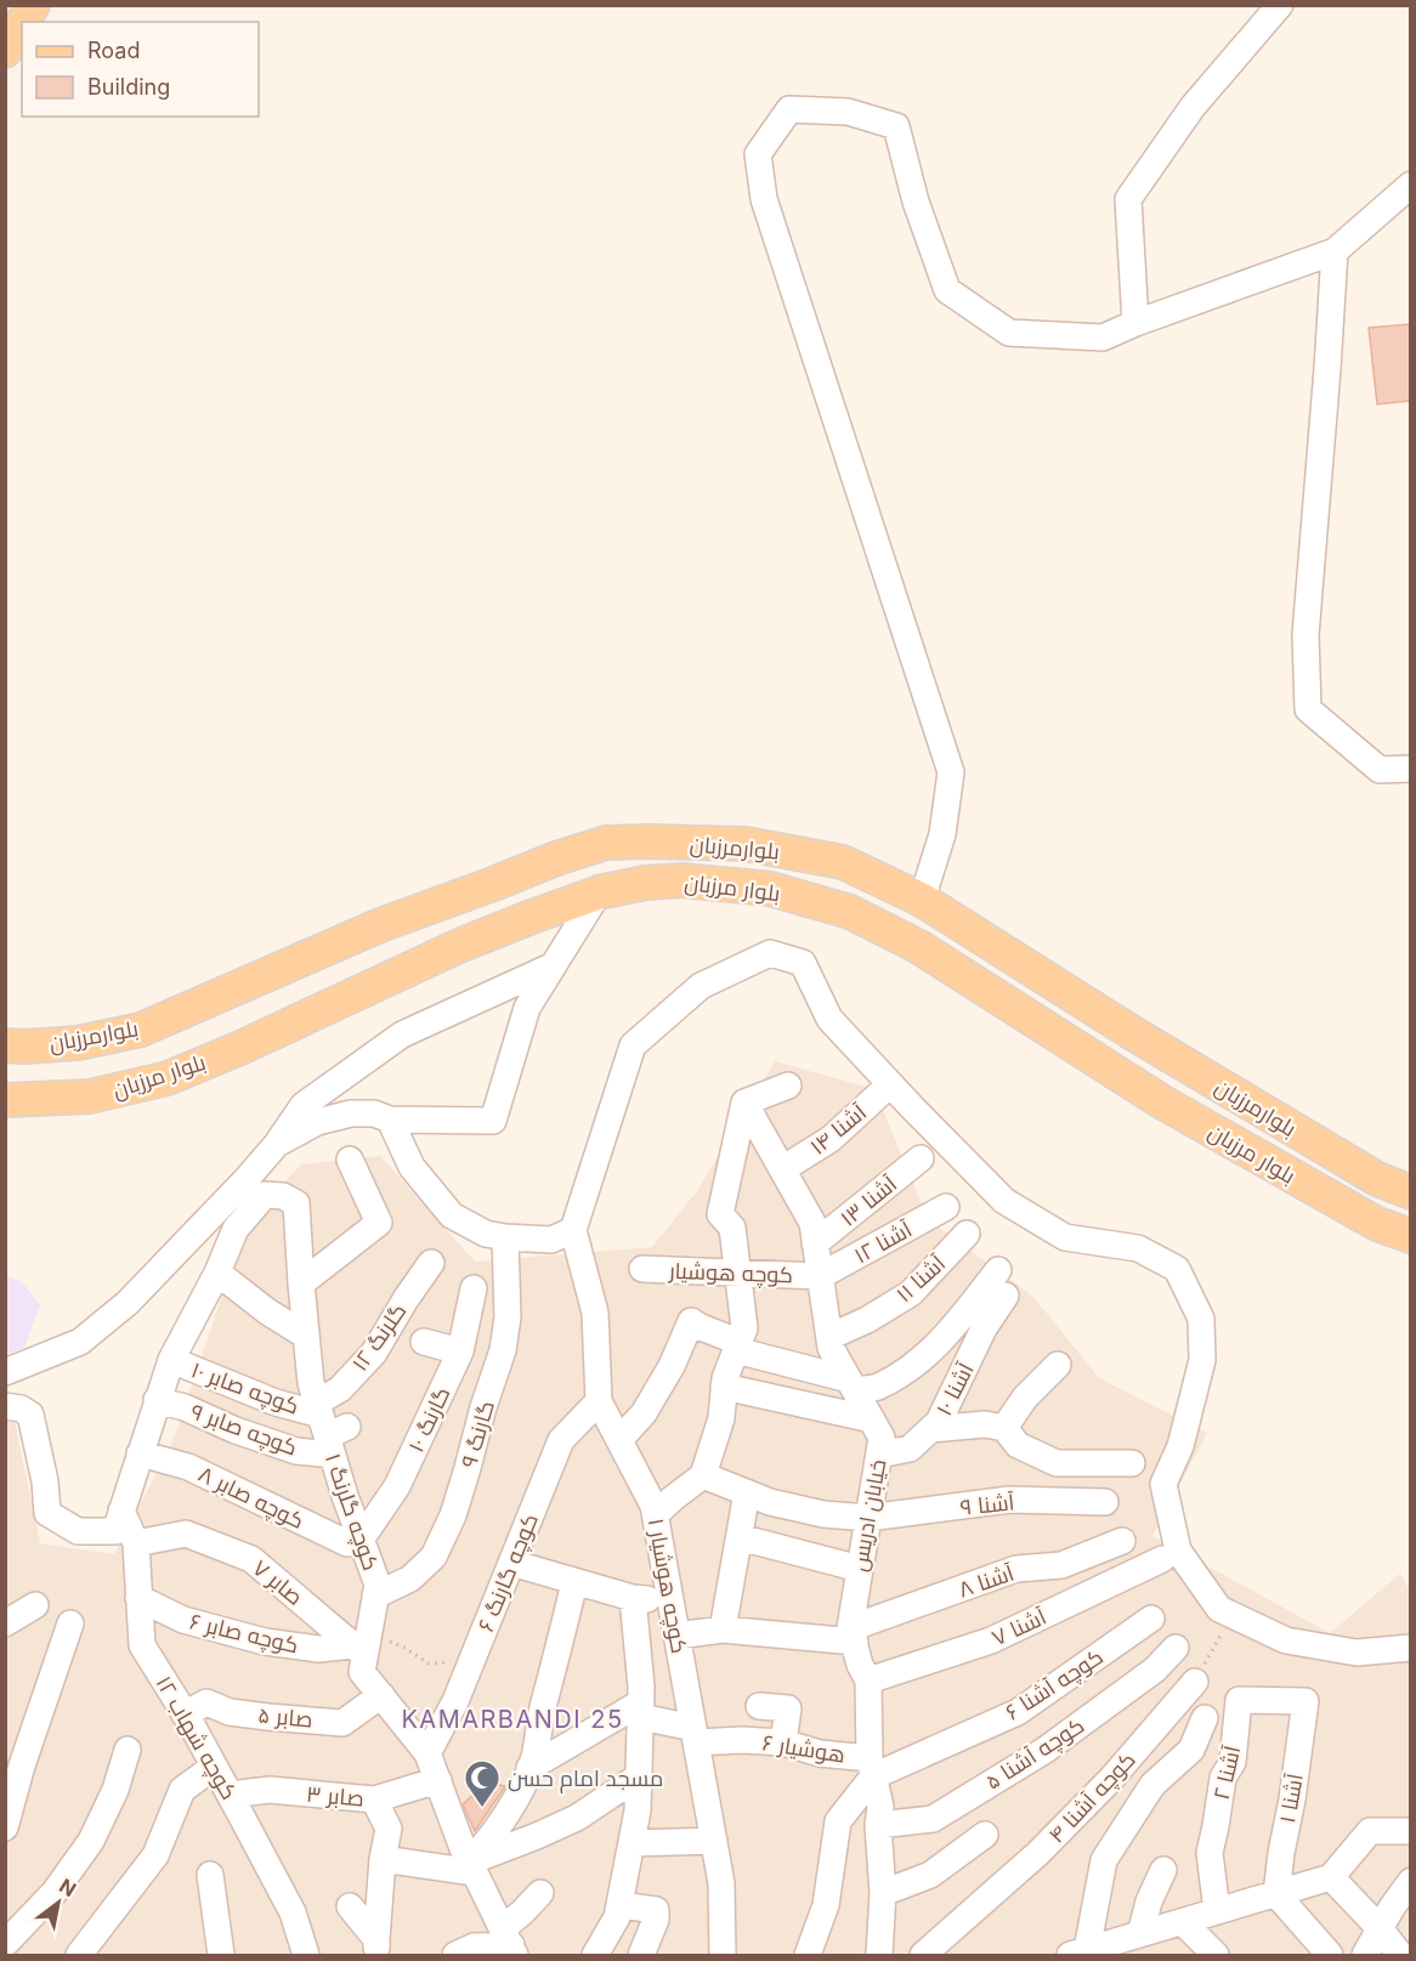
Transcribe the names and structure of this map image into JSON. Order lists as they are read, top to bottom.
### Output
{
  "streets": {
    "main road": ["بلوارمرزبان", "بلوار مرزبان"],
    "street": [
      "آشنا ۱۴",
      "آشنا ۱۳",
      "آشنا ۱۲",
      "کوچه هوشیار",
      "آشنا ۱۱",
      "گلرنگ ۱۲",
      "کوچه صابر ۱۰",
      "آشنا ۱۰",
      "گارنگ ۱۰",
      "کوچه صابر ۹",
      "گارنگ ۹",
      "کوچه صابر ۸",
      "آشنا ۹",
      "کوچه گلرنگ ۱",
      "خیابان ادریس",
      "کوچه گارنگ ۶",
      "آشنا ۸",
      "صابر ۷",
      "کوچه هوشیار ۱",
      "آشنا ۷",
      "کوچه صابر ۶",
      "کوچه آشنا ۶",
      "صابر ۵",
      "کوچه شهاب ۱۲",
      "هوشیار ۶",
      "کوچه آشنا ۵",
      "آشنا ۲",
      "صابر ۳",
      "کوچه آشنا ۴",
      "آشنا ۱"
    ]
  },
  "crossings": [
    ["آشنا ۱۴", "خیابان ادریس"],
    ["آشنا ۱۳", "خیابان ادریس"],
    ["آشنا ۱۲", "کوچه هوشیار"],
    ["آشنا ۱۲", "خیابان ادریس"],
    ["کوچه هوشیار", "خیابان ادریس"],
    ["آشنا ۱۱", "خیابان ادریس"],
    ["گلرنگ ۱۲", "کوچه صابر ۱۰"],
    ["گلرنگ ۱۲", "کوچه صابر ۹"],
    ["گلرنگ ۱۲", "کوچه گلرنگ ۱"],
    ["کوچه صابر ۱۰", "کوچه صابر ۹"],
    ["کوچه صابر ۱۰", "کوچه گلرنگ ۱"],
    ["آشنا ۱۰", "خیابان ادریس"],
    ["گارنگ ۱۰", "کوچه صابر ۸"],
    ["گارنگ ۱۰", "کوچه گلرنگ ۱"],
    ["کوچه صابر ۹", "کوچه گلرنگ ۱"],
    ["گارنگ ۹", "کوچه گلرنگ ۱"],
    ["کوچه صابر ۸", "کوچه گلرنگ ۱"],
    ["آشنا ۹", "خیابان ادریس"],
    ["کوچه گلرنگ ۱", "کوچه گارنگ ۶"],
    ["کوچه گلرنگ ۱", "صابر ۷"],
    ["کوچه گلرنگ ۱", "کوچه صابر ۶"],
    ["کوچه گلرنگ ۱", "صابر ۵"],
    ["کوچه گلرنگ ۱", "صابر ۳"],
    ["خیابان ادریس", "آشنا ۸"],
    ["خیابان ادریس", "آشنا ۷"],
    ["خیابان ادریس", "کوچه آشنا ۶"],
    ["خیابان ادریس", "هوشیار ۶"],
    ["خیابان ادریس", "کوچه آشنا ۵"],
    ["کوچه گارنگ ۶", "کوچه هوشیار ۱"],
    ["صابر ۷", "کوچه صابر ۶"],
    ["صابر ۷", "کوچه شهاب ۱۲"],
    ["کوچه هوشیار ۱", "هوشیار ۶"],
    ["کوچه صابر ۶", "کوچه شهاب ۱۲"],
    ["کوچه آشنا ۶", "هوشیار ۶"],
    ["صابر ۵", "کوچه شهاب ۱۲"],
    ["کوچه شهاب ۱۲", "صابر ۳"],
    ["آشنا ۲", "آشنا ۱"]
  ],
  "districts": ["KAMARBANDI 25"],
  "places": {
    "mosque": ["مسجد امام حسن"]
  },
  "legend": ["Road", "Building"],
  "north": "top right"
}
